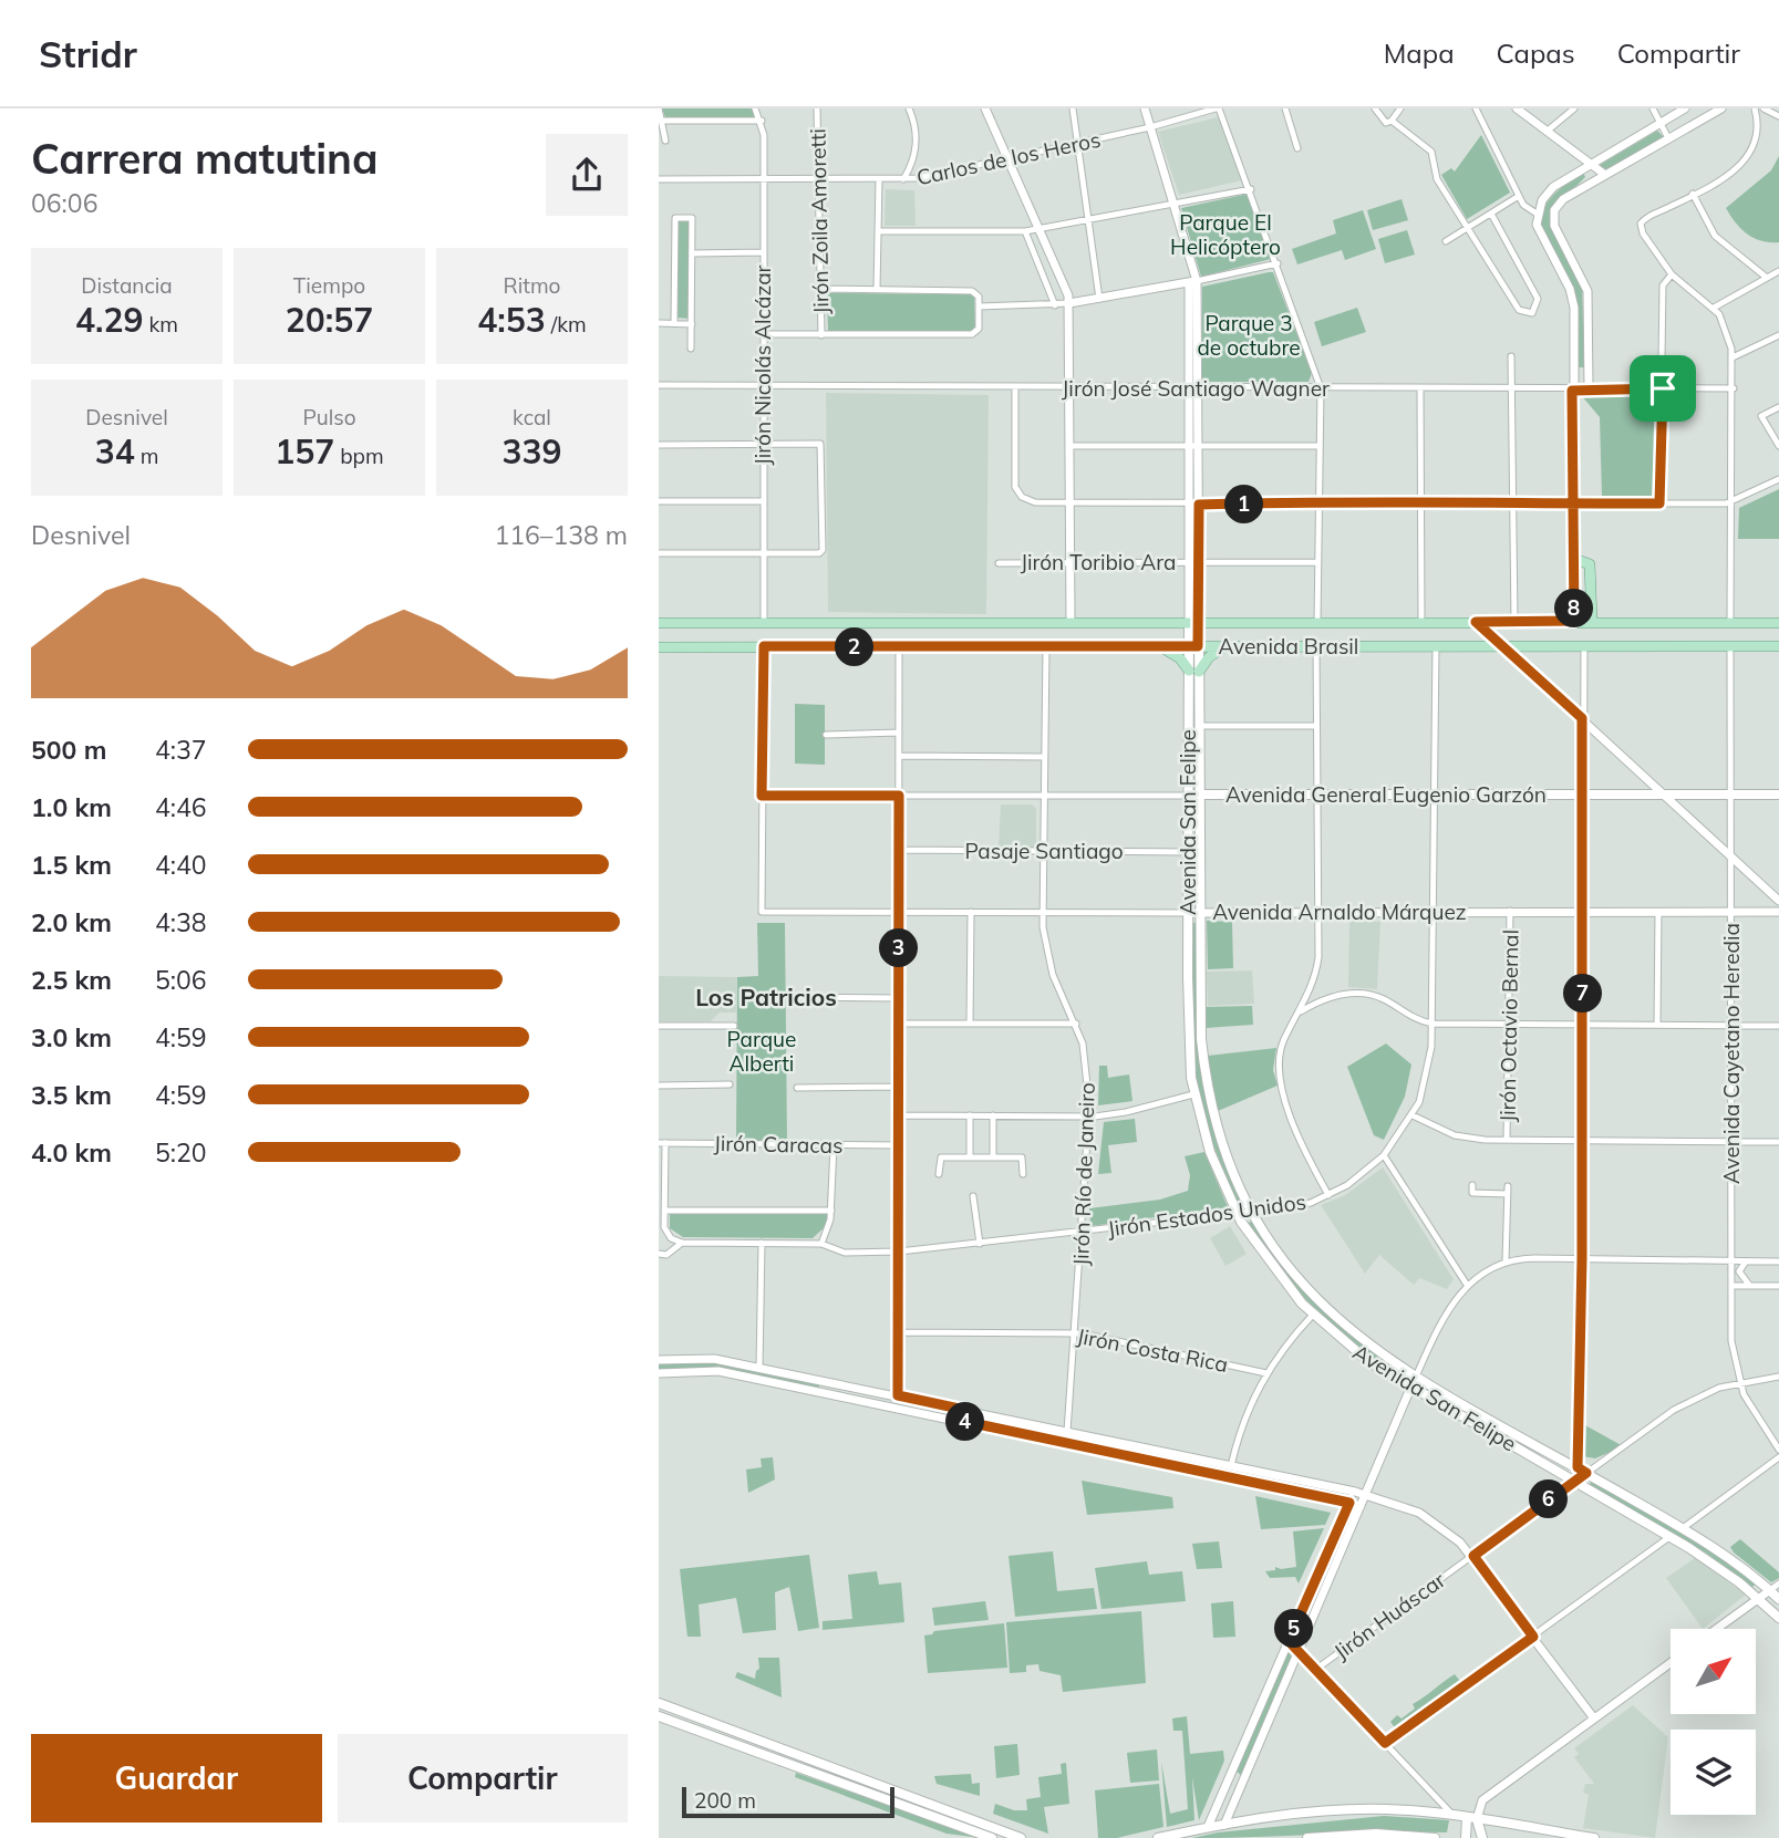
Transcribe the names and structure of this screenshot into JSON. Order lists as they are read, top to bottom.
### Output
{
  "streets": {
    "main road": ["Avenida Brasil", "Avenida General Eugenio Garzón", "Avenida San Felipe"],
    "street": [
      "Carlos de los Heros",
      "Jirón Zoila Amoretti",
      "Jirón Nicolás Alcázar",
      "Jirón José Santiago Wagner",
      "Jirón Toribio Ara",
      "Pasaje Santiago",
      "Avenida Arnaldo Márquez",
      "Jirón Octavio Bernal",
      "Avenida Cayetano Heredia",
      "Jirón Caracas",
      "Jirón Río de Janeiro",
      "Jirón Estados Unidos",
      "Jirón Costa Rica",
      "Jirón Huáscar"
    ]
  },
  "crossings": [
    ["Carlos de los Heros", "Jirón Zoila Amoretti"],
    ["Carlos de los Heros", "Jirón Nicolás Alcázar"],
    ["Jirón Nicolás Alcázar", "Jirón José Santiago Wagner"],
    ["Jirón Nicolás Alcázar", "Avenida Brasil"],
    ["Avenida Brasil", "Avenida San Felipe"],
    ["Avenida Brasil", "Avenida Cayetano Heredia"],
    ["Avenida Brasil", "Jirón Río de Janeiro"],
    ["Avenida Brasil", "Jirón Estados Unidos"],
    ["Avenida General Eugenio Garzón", "Avenida San Felipe"],
    ["Avenida General Eugenio Garzón", "Avenida Arnaldo Márquez"],
    ["Avenida General Eugenio Garzón", "Avenida Cayetano Heredia"],
    ["Avenida General Eugenio Garzón", "Jirón Río de Janeiro"],
    ["Avenida General Eugenio Garzón", "Jirón Estados Unidos"],
    ["Avenida San Felipe", "Pasaje Santiago"],
    ["Avenida San Felipe", "Avenida Arnaldo Márquez"],
    ["Avenida San Felipe", "Jirón Estados Unidos"],
    ["Avenida San Felipe", "Jirón Huáscar"],
    ["Pasaje Santiago", "Jirón Río de Janeiro"],
    ["Avenida Arnaldo Márquez", "Jirón Octavio Bernal"],
    ["Avenida Arnaldo Márquez", "Avenida Cayetano Heredia"],
    ["Avenida Arnaldo Márquez", "Jirón Río de Janeiro"],
    ["Avenida Arnaldo Márquez", "Jirón Estados Unidos"],
    ["Avenida Cayetano Heredia", "Jirón Huáscar"],
    ["Jirón Río de Janeiro", "Jirón Estados Unidos"],
    ["Jirón Río de Janeiro", "Jirón Costa Rica"]
  ],
  "districts": ["Los Patricios"],
  "parks": ["Parque El Helicóptero", "Parque 3 de octubre", "Parque Alberti"],
  "scale_bar": "200 m",
  "north": "top right",
  "page": {
    "header": "Stridr",
    "nav": ["Mapa", "Capas", "Compartir"],
    "heading": ["Carrera matutina", "06:06"],
    "stats": [
      ["Distancia", "4.29 km"],
      ["Tiempo", "20:57"],
      ["Ritmo", "4:53 /km"],
      ["Desnivel", "34 m"],
      ["Pulso", "157 bpm"],
      ["kcal", "339"]
    ],
    "pins": [
      "1",
      "8",
      "2",
      "3",
      "7",
      "4",
      "6",
      "5"
    ],
    "chart": ["Desnivel", "116–138 m"],
    "list": [
      {
        "name": "500 m",
        "note": "4:37"
      },
      {
        "name": "1.0 km",
        "note": "4:46"
      },
      {
        "name": "1.5 km",
        "note": "4:40"
      },
      {
        "name": "2.0 km",
        "note": "4:38"
      },
      {
        "name": "2.5 km",
        "note": "5:06"
      },
      {
        "name": "3.0 km",
        "note": "4:59"
      },
      {
        "name": "3.5 km",
        "note": "4:59"
      },
      {
        "name": "4.0 km",
        "note": "5:20"
      }
    ],
    "buttons": ["Guardar", "Compartir"],
    "scale": "200 m"
  }
}
